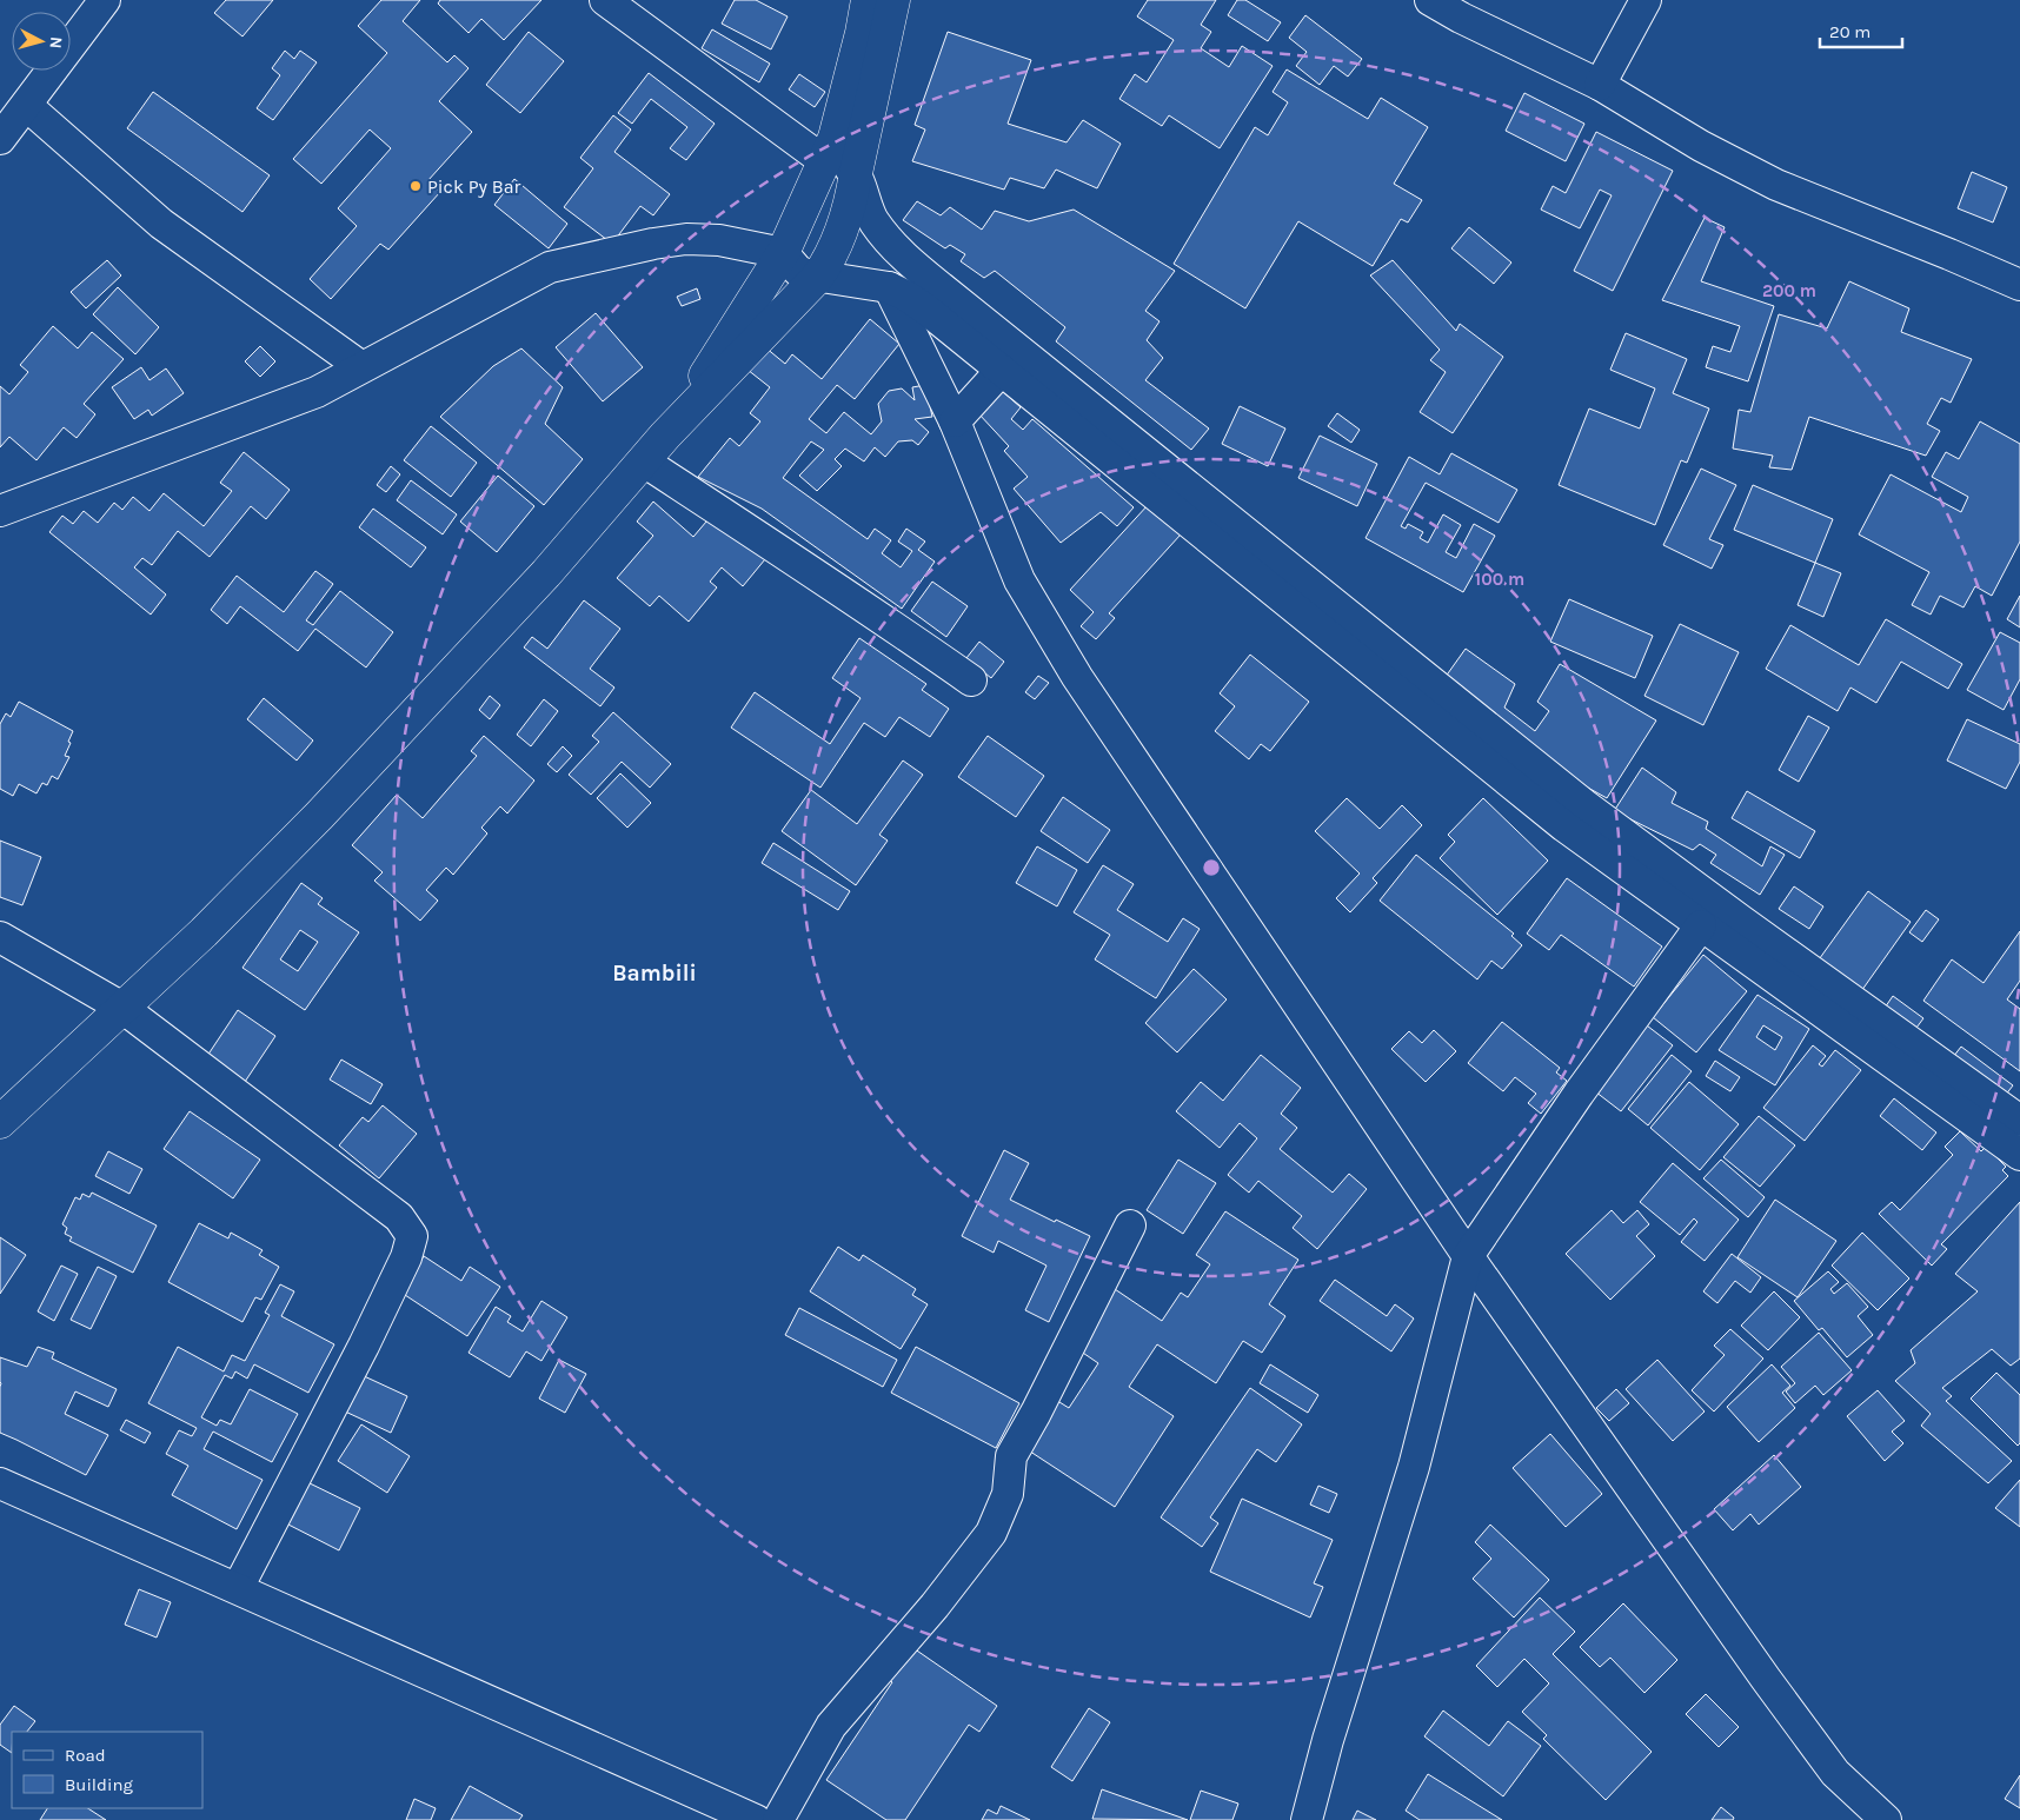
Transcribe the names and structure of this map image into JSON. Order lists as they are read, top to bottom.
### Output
{
  "districts": ["Bambili"],
  "places": ["Pick Py Bar"],
  "legend": ["Road", "Building"],
  "scale_bar": "20 m",
  "north": "right",
  "rings": ["200 m", "100 m"]
}
